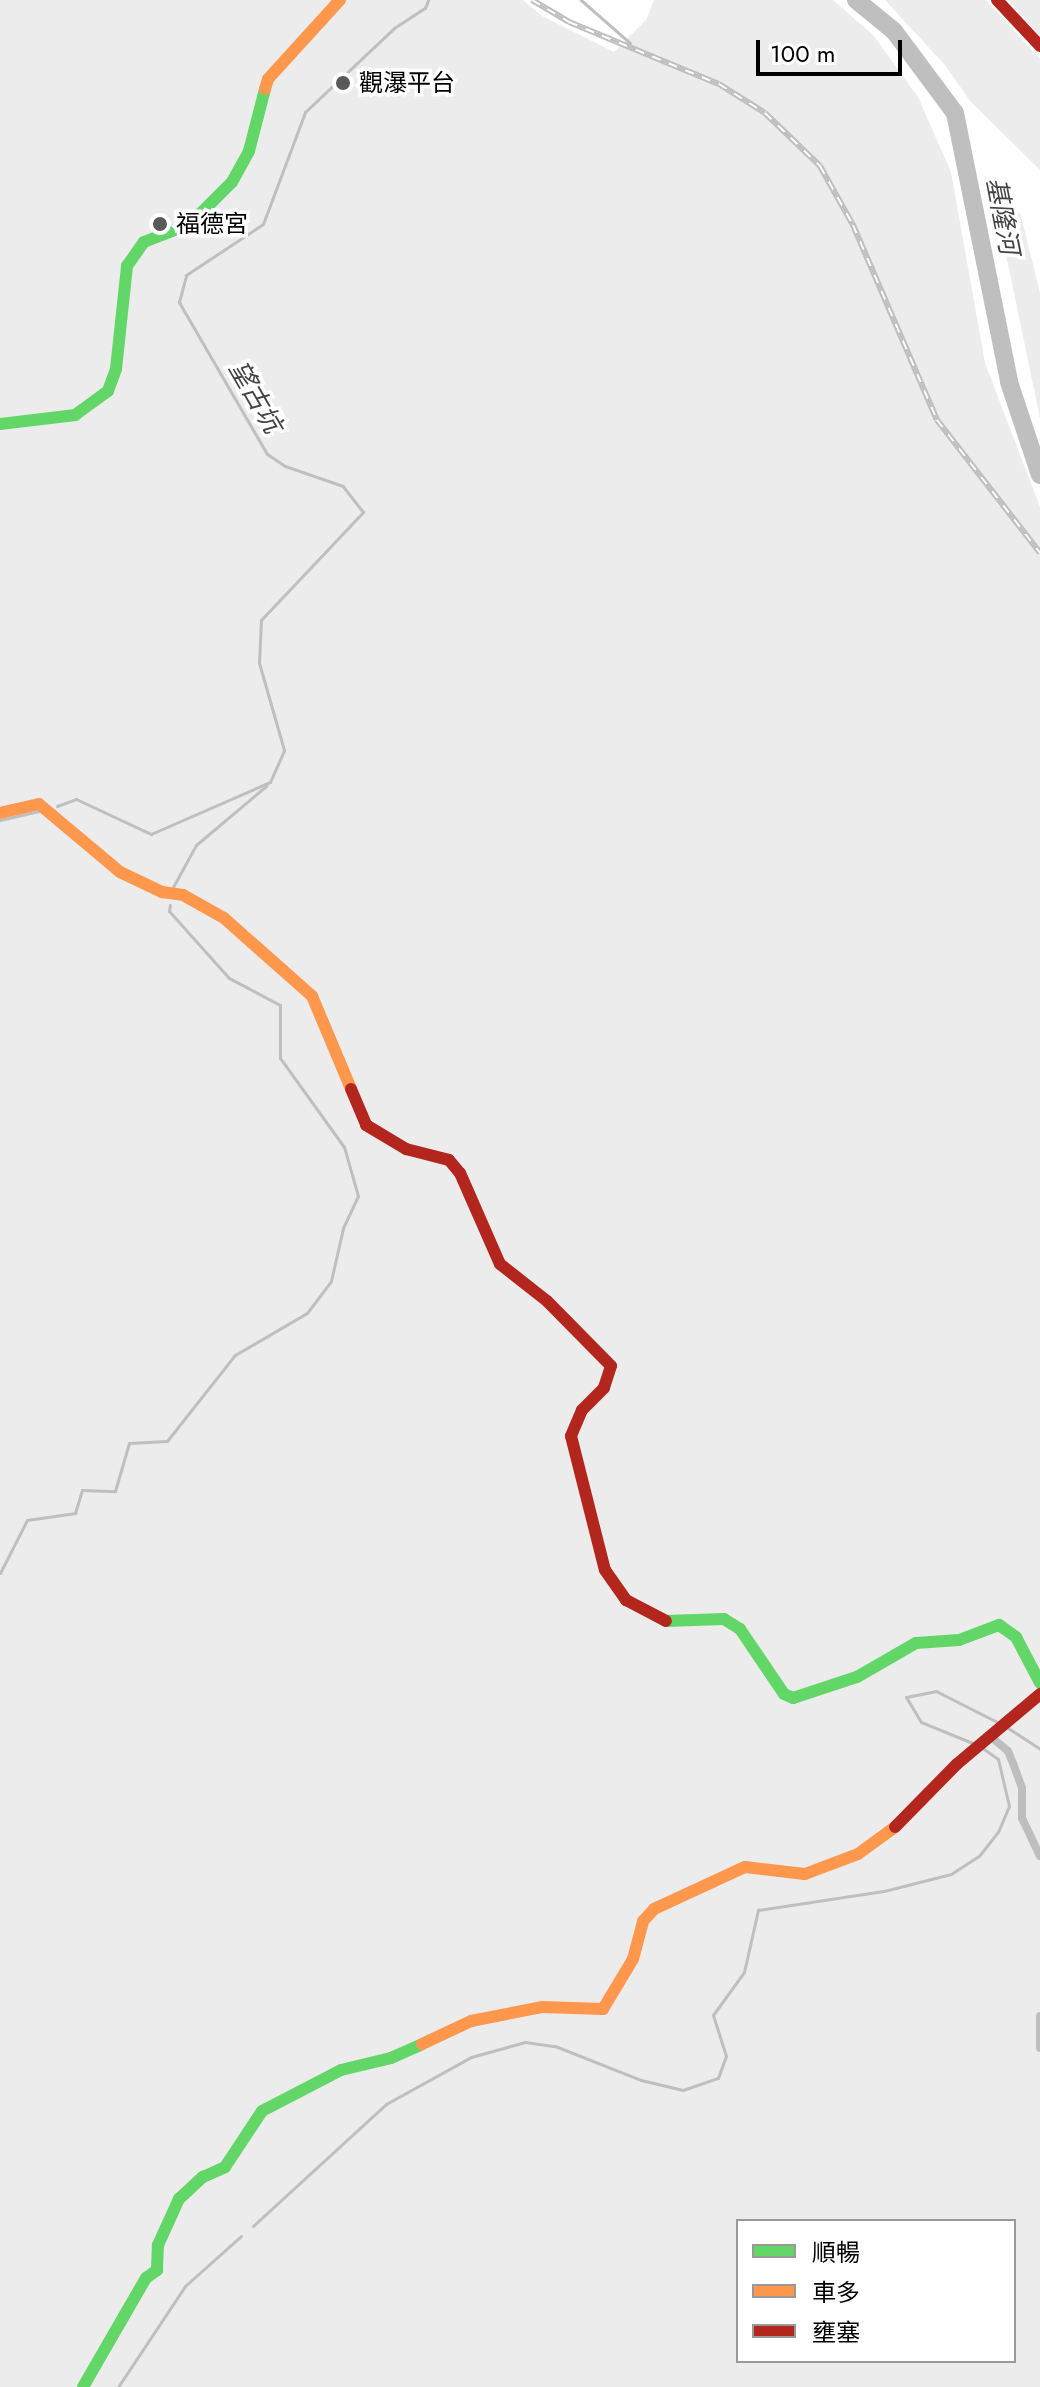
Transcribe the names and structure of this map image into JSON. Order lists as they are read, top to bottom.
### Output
{
  "water": ["基隆河", "望古坑"],
  "places": ["觀瀑平台", "福德宮"],
  "legend": ["順暢", "車多", "壅塞"],
  "scale_bar": "100 m"
}
